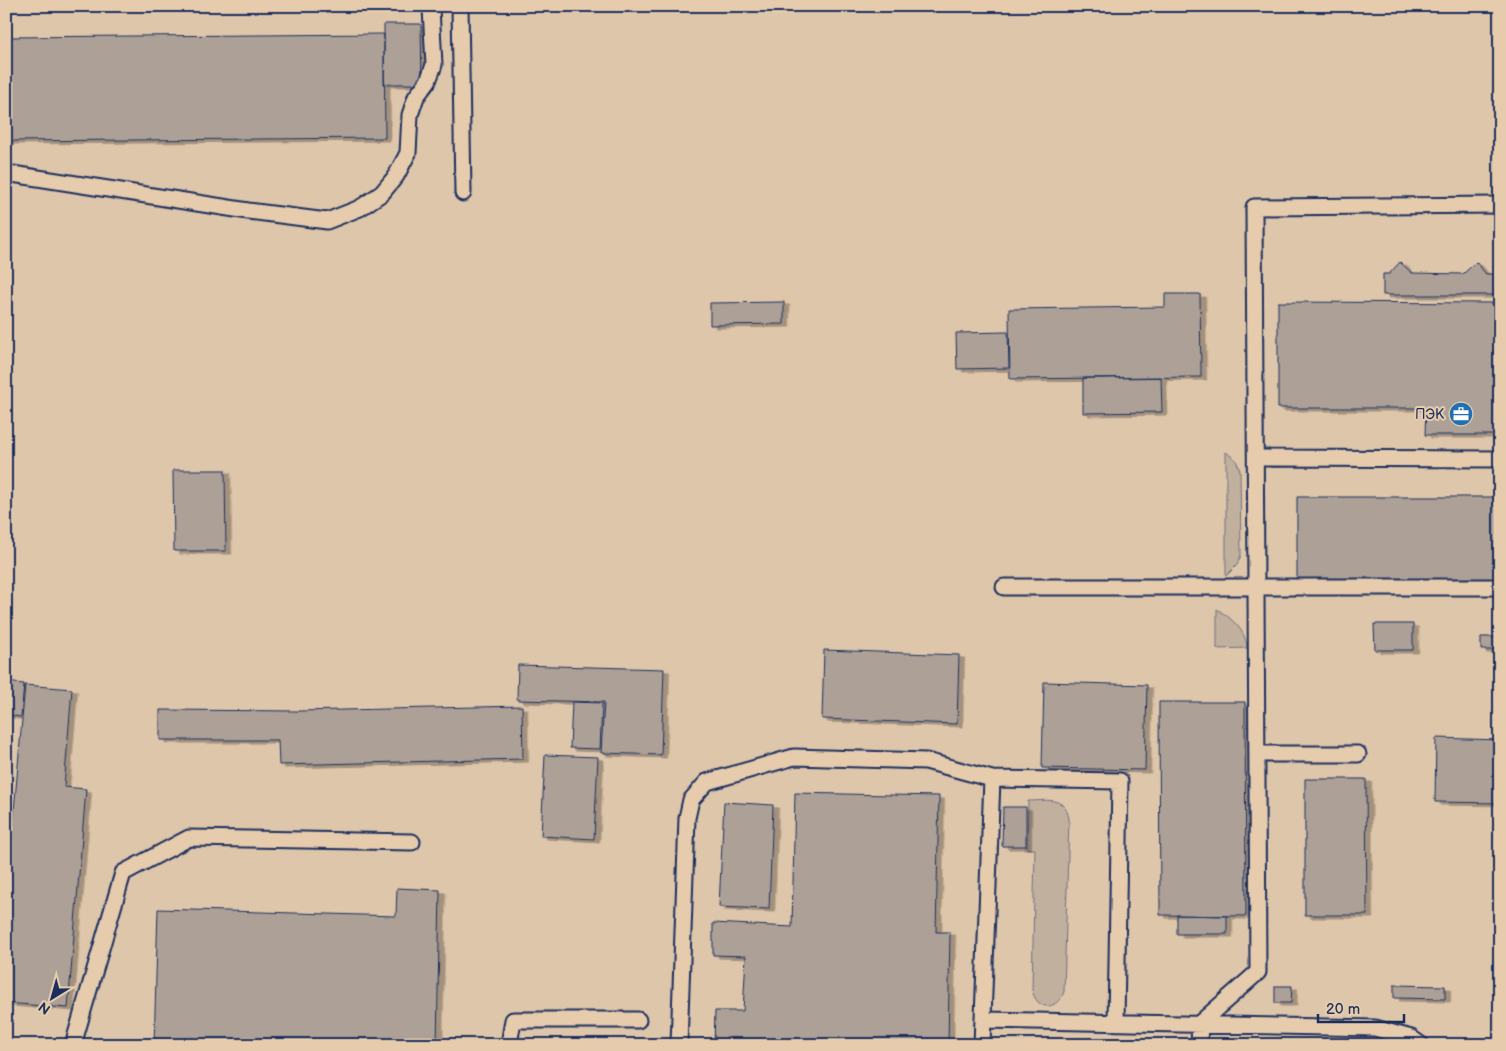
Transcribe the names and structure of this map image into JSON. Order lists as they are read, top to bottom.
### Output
{
  "places": {
    "office": ["ПЭК"]
  },
  "scale_bar": "20 m",
  "north": "bottom left"
}
